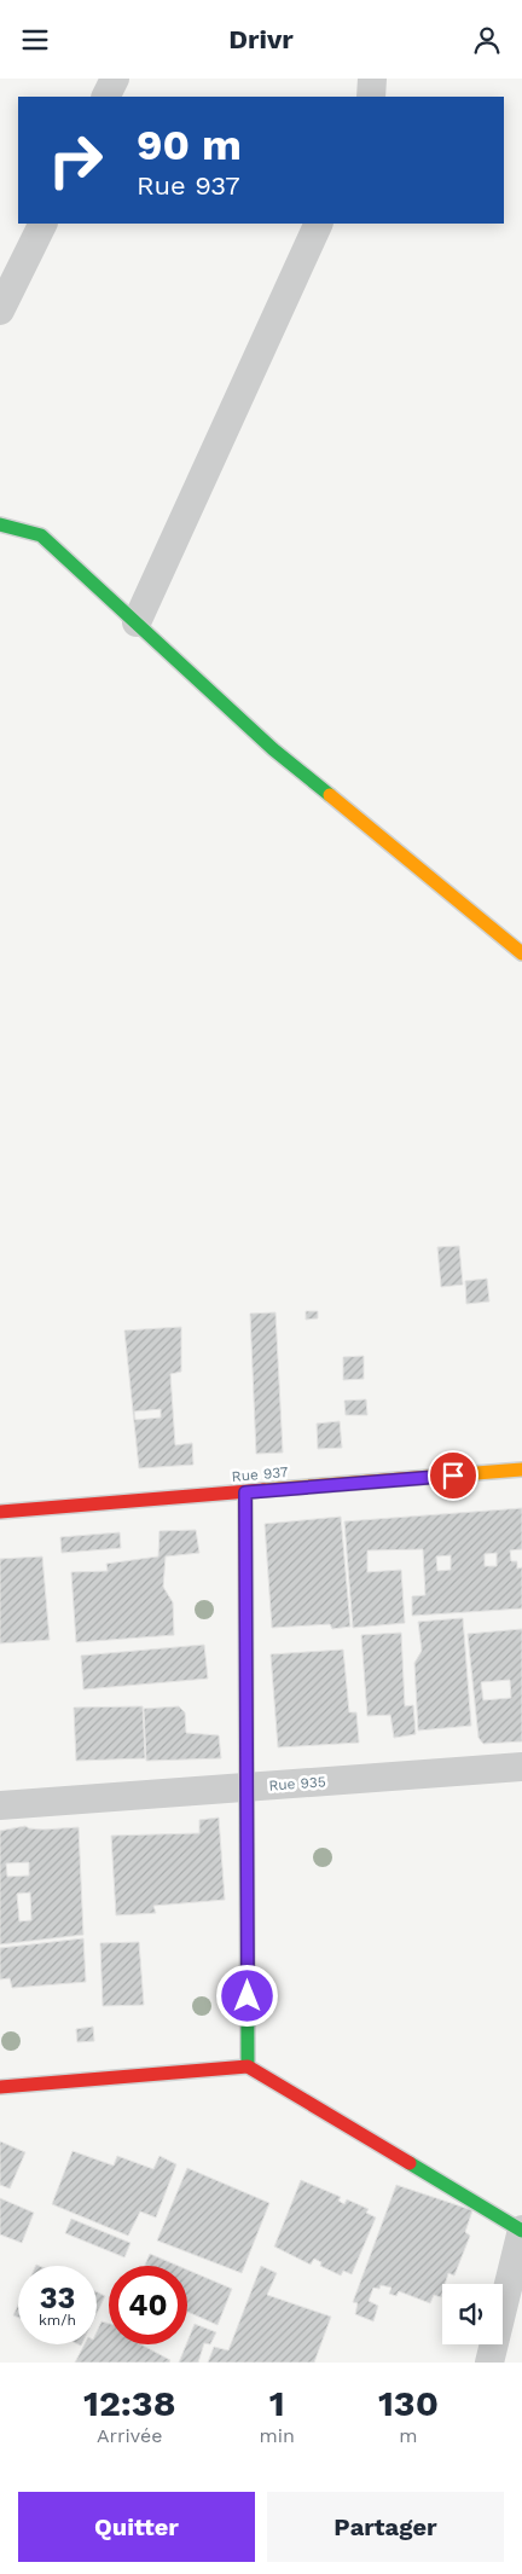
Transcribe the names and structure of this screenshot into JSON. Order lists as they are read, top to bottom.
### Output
{
  "streets": {
    "street": ["Rue 937", "Rue 935"]
  },
  "page": {
    "header": "Drivr",
    "turn": ["90 m", "Rue 937"],
    "speed": "33 km/h",
    "limit": "40",
    "eta": [
      "12:38",
      "Arrivée",
      "1",
      "min",
      "130",
      "m"
    ],
    "buttons": ["Quitter", "Partager"]
  }
}
